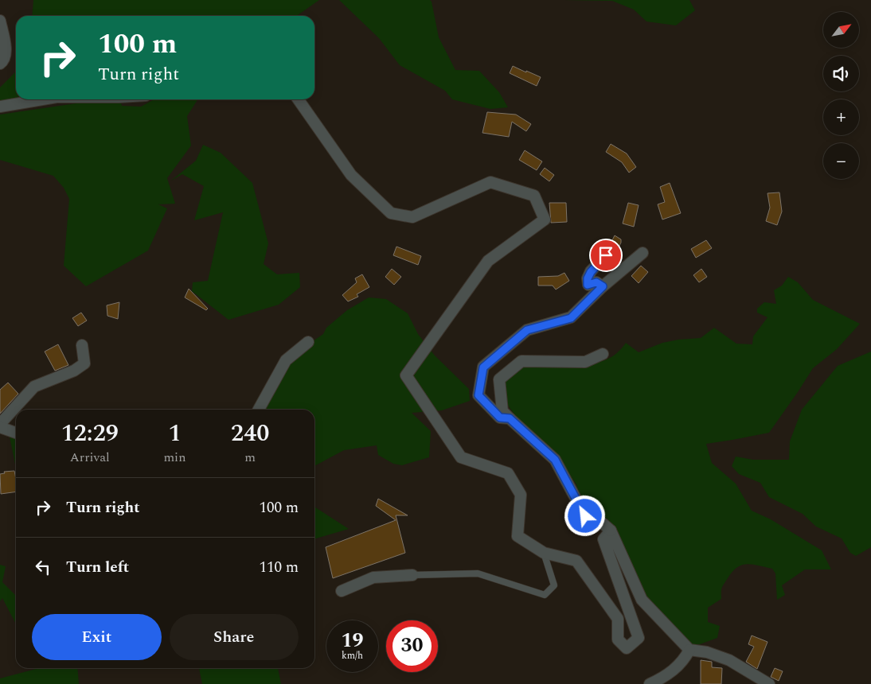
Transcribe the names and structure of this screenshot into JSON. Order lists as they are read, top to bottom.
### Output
{
  "north": "top right",
  "page": {
    "map_buttons": ["+", "−"],
    "turn": ["100 m", "Turn right"],
    "eta": [
      "12:29",
      "Arrival",
      "1",
      "min",
      "240",
      "m"
    ],
    "list": [
      {
        "name": "Turn right",
        "value": "100 m"
      },
      {
        "name": "Turn left",
        "value": "110 m"
      }
    ],
    "buttons": ["Exit", "Share"],
    "speed": "19 km/h",
    "limit": "30"
  }
}
